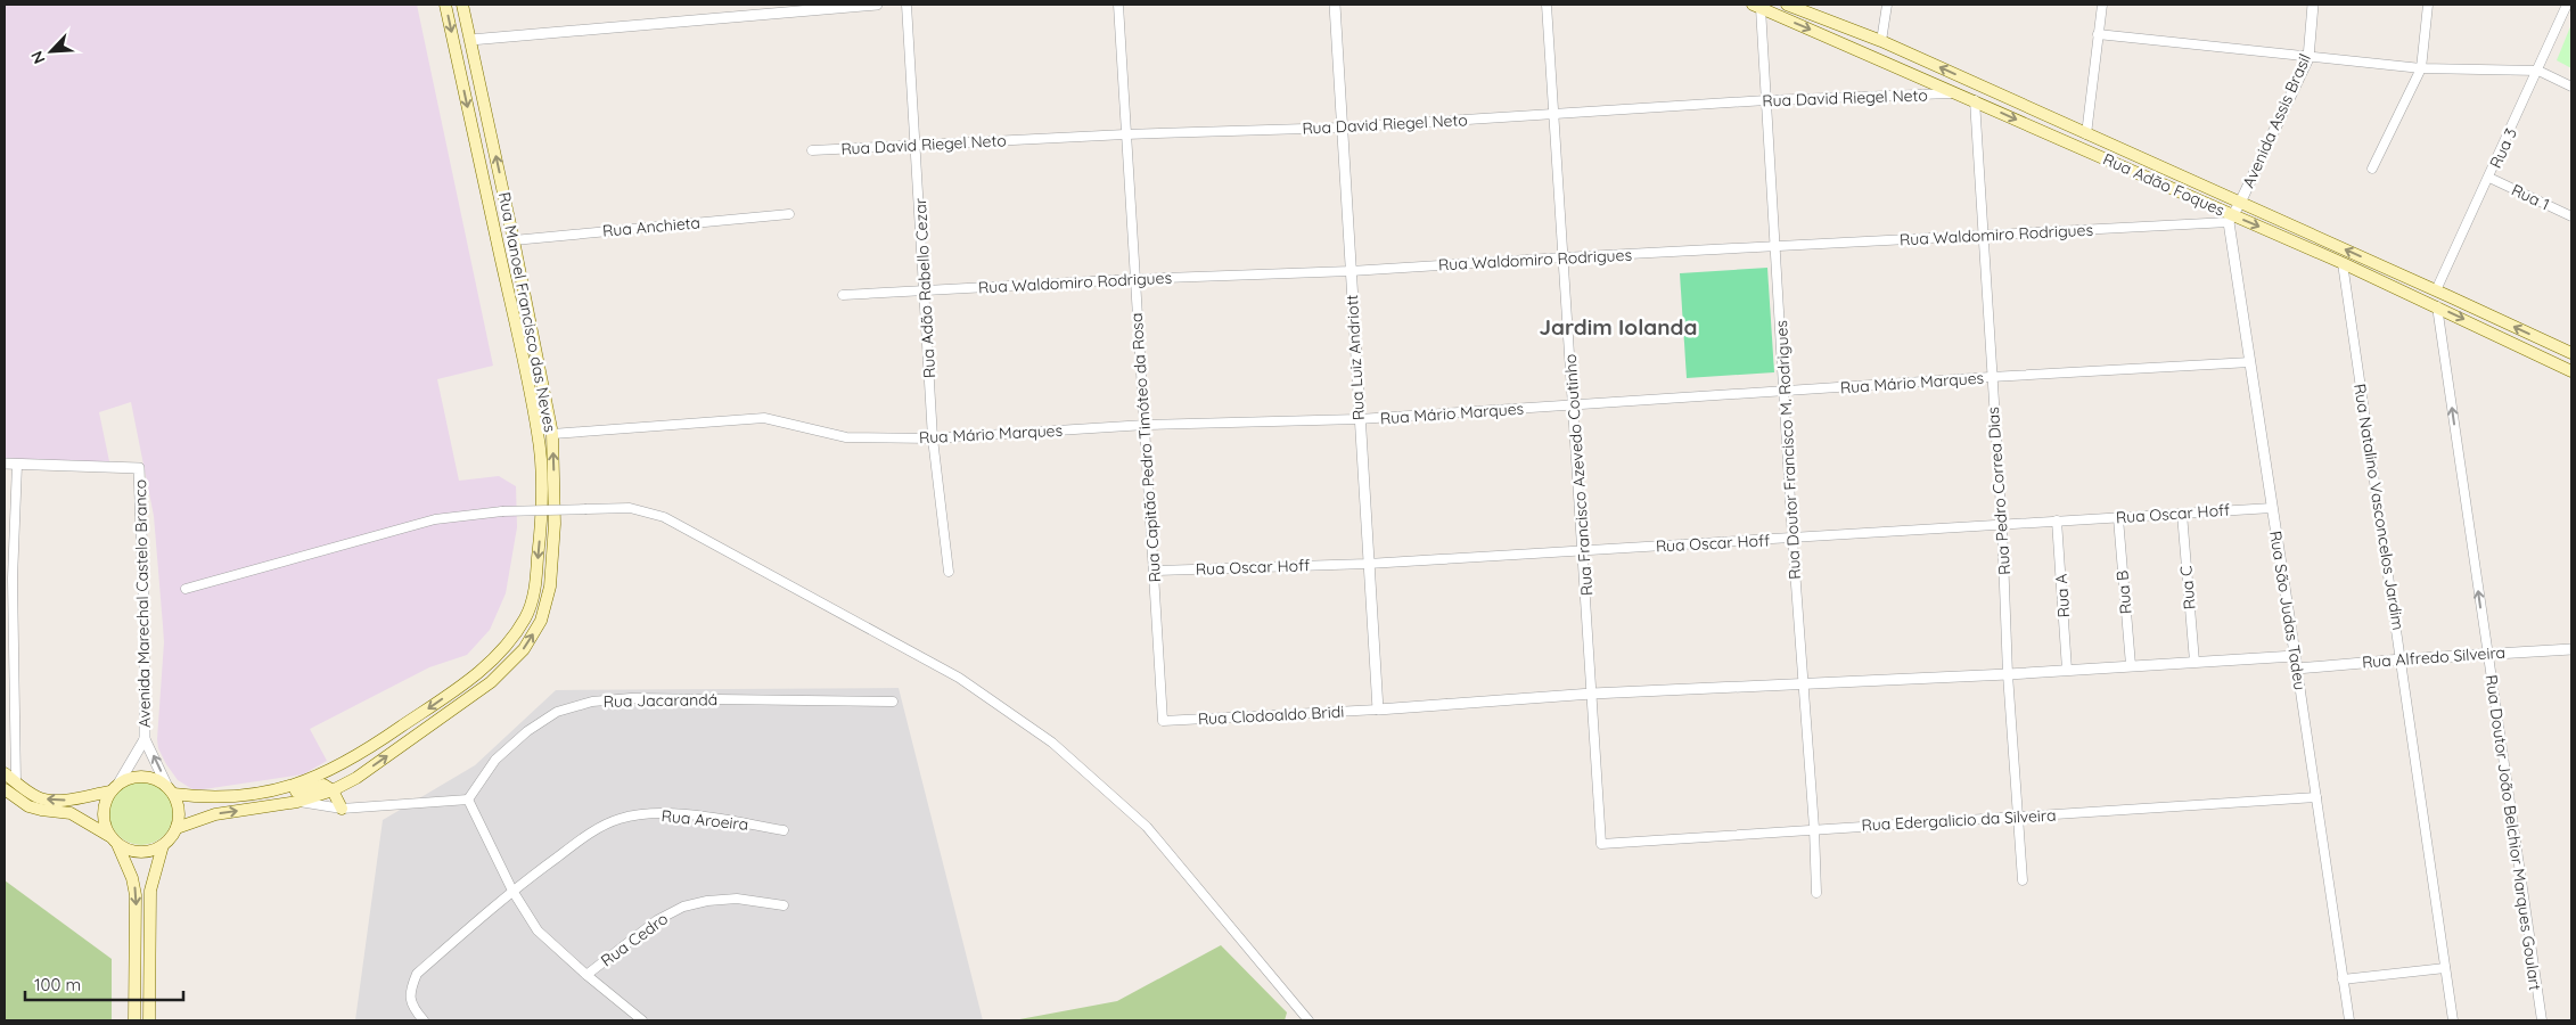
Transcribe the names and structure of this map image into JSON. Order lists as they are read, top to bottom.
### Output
{
  "streets": {
    "main road": ["Rua Adão Foques", "Rua Manoel Francisco das Neves"],
    "street": [
      "Rua David Riegel Neto",
      "Avenida Assis Brasil",
      "Rua 3",
      "Rua 1",
      "Rua Anchieta",
      "Rua Waldomiro Rodrigues",
      "Rua Adão Rabello Cezar",
      "Rua Luiz Andriott",
      "Rua Mário Marques",
      "Rua Capitão Pedro Timóteo da Rosa",
      "Rua Doutor Francisco M. Rodrigues",
      "Rua Francisco Azevedo Coutinho",
      "Rua Pedro Correa Dias",
      "Rua Natalino Vasconcelos Jardim",
      "Rua Oscar Hoff",
      "Rua C",
      "Rua B",
      "Rua A",
      "Avenida Marechal Castelo Branco",
      "Rua São Judas Tadeu",
      "Rua Alfredo Silveira",
      "Rua Jacarandá",
      "Rua Clodoaldo Bridi",
      "Rua Aroeira",
      "Rua Edergalicio da Silveira",
      "Rua Doutor João Belchior Marques Goulart",
      "Rua Cedro"
    ]
  },
  "crossings": [
    ["Rua David Riegel Neto", "Rua Adão Foques"],
    ["Rua David Riegel Neto", "Rua Adão Rabello Cezar"],
    ["Rua David Riegel Neto", "Rua Luiz Andriott"],
    ["Rua David Riegel Neto", "Rua Capitão Pedro Timóteo da Rosa"],
    ["Rua David Riegel Neto", "Rua Doutor Francisco M. Rodrigues"],
    ["Rua David Riegel Neto", "Rua Francisco Azevedo Coutinho"],
    ["Avenida Assis Brasil", "Rua Adão Foques"],
    ["Rua 3", "Rua Adão Foques"],
    ["Rua 3", "Rua 1"],
    ["Rua Adão Foques", "Rua Waldomiro Rodrigues"],
    ["Rua Adão Foques", "Rua Doutor Francisco M. Rodrigues"],
    ["Rua Adão Foques", "Rua Pedro Correa Dias"],
    ["Rua Adão Foques", "Rua Natalino Vasconcelos Jardim"],
    ["Rua Adão Foques", "Rua São Judas Tadeu"],
    ["Rua Adão Foques", "Rua Doutor João Belchior Marques Goulart"],
    ["Rua Anchieta", "Rua Manoel Francisco das Neves"],
    ["Rua Waldomiro Rodrigues", "Rua Adão Rabello Cezar"],
    ["Rua Waldomiro Rodrigues", "Rua Luiz Andriott"],
    ["Rua Waldomiro Rodrigues", "Rua Capitão Pedro Timóteo da Rosa"],
    ["Rua Waldomiro Rodrigues", "Rua Doutor Francisco M. Rodrigues"],
    ["Rua Waldomiro Rodrigues", "Rua Francisco Azevedo Coutinho"],
    ["Rua Waldomiro Rodrigues", "Rua Pedro Correa Dias"],
    ["Rua Waldomiro Rodrigues", "Rua São Judas Tadeu"],
    ["Rua Adão Rabello Cezar", "Rua Mário Marques"],
    ["Rua Manoel Francisco das Neves", "Rua Mário Marques"],
    ["Rua Manoel Francisco das Neves", "Avenida Marechal Castelo Branco"],
    ["Rua Luiz Andriott", "Rua Mário Marques"],
    ["Rua Luiz Andriott", "Rua Oscar Hoff"],
    ["Rua Luiz Andriott", "Rua Clodoaldo Bridi"],
    ["Rua Mário Marques", "Rua Capitão Pedro Timóteo da Rosa"],
    ["Rua Mário Marques", "Rua Doutor Francisco M. Rodrigues"],
    ["Rua Mário Marques", "Rua Francisco Azevedo Coutinho"],
    ["Rua Mário Marques", "Rua Pedro Correa Dias"],
    ["Rua Mário Marques", "Rua São Judas Tadeu"],
    ["Rua Capitão Pedro Timóteo da Rosa", "Rua Oscar Hoff"],
    ["Rua Capitão Pedro Timóteo da Rosa", "Rua Clodoaldo Bridi"],
    ["Rua Doutor Francisco M. Rodrigues", "Rua Oscar Hoff"],
    ["Rua Doutor Francisco M. Rodrigues", "Rua Edergalicio da Silveira"],
    ["Rua Francisco Azevedo Coutinho", "Rua Oscar Hoff"],
    ["Rua Francisco Azevedo Coutinho", "Rua Edergalicio da Silveira"],
    ["Rua Pedro Correa Dias", "Rua Oscar Hoff"],
    ["Rua Pedro Correa Dias", "Rua Edergalicio da Silveira"],
    ["Rua Natalino Vasconcelos Jardim", "Rua Alfredo Silveira"],
    ["Rua Oscar Hoff", "Rua C"],
    ["Rua Oscar Hoff", "Rua B"],
    ["Rua Oscar Hoff", "Rua A"],
    ["Rua Oscar Hoff", "Rua São Judas Tadeu"],
    ["Rua São Judas Tadeu", "Rua Alfredo Silveira"],
    ["Rua São Judas Tadeu", "Rua Edergalicio da Silveira"],
    ["Rua Alfredo Silveira", "Rua Doutor João Belchior Marques Goulart"]
  ],
  "one_way": ["Rua Doutor João Belchior Marques Goulart"],
  "districts": ["Jardim Iolanda"],
  "scale_bar": "100 m",
  "north": "bottom left"
}
